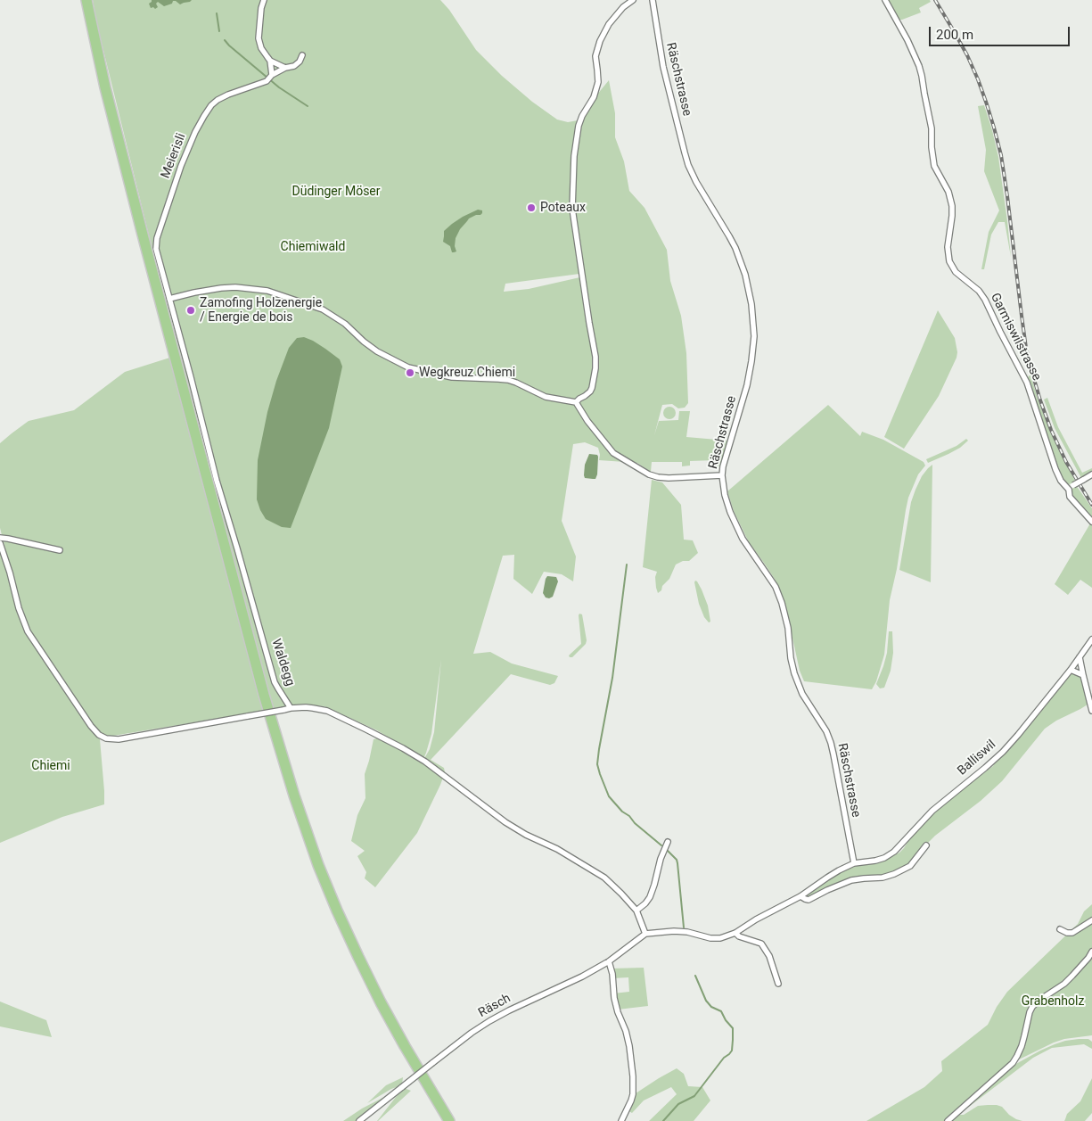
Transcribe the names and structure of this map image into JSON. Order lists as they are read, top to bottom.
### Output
{
  "streets": {
    "street": [
      "Räschstrasse",
      "Meierisli",
      "Garmiswilstrasse",
      "Waldegg",
      "Balliswil",
      "Räsch"
    ]
  },
  "crossings": [
    ["Räschstrasse", "Balliswil"],
    ["Meierisli", "Waldegg"]
  ],
  "parks": [
    "Düdinger Möser",
    "Chiemiwald",
    "Chiemi",
    "Grabenholz"
  ],
  "places": ["Poteaux", "Zamofing Holzenergie / Energie de bois", "Wegkreuz Chiemi"],
  "scale_bar": "200 m"
}
